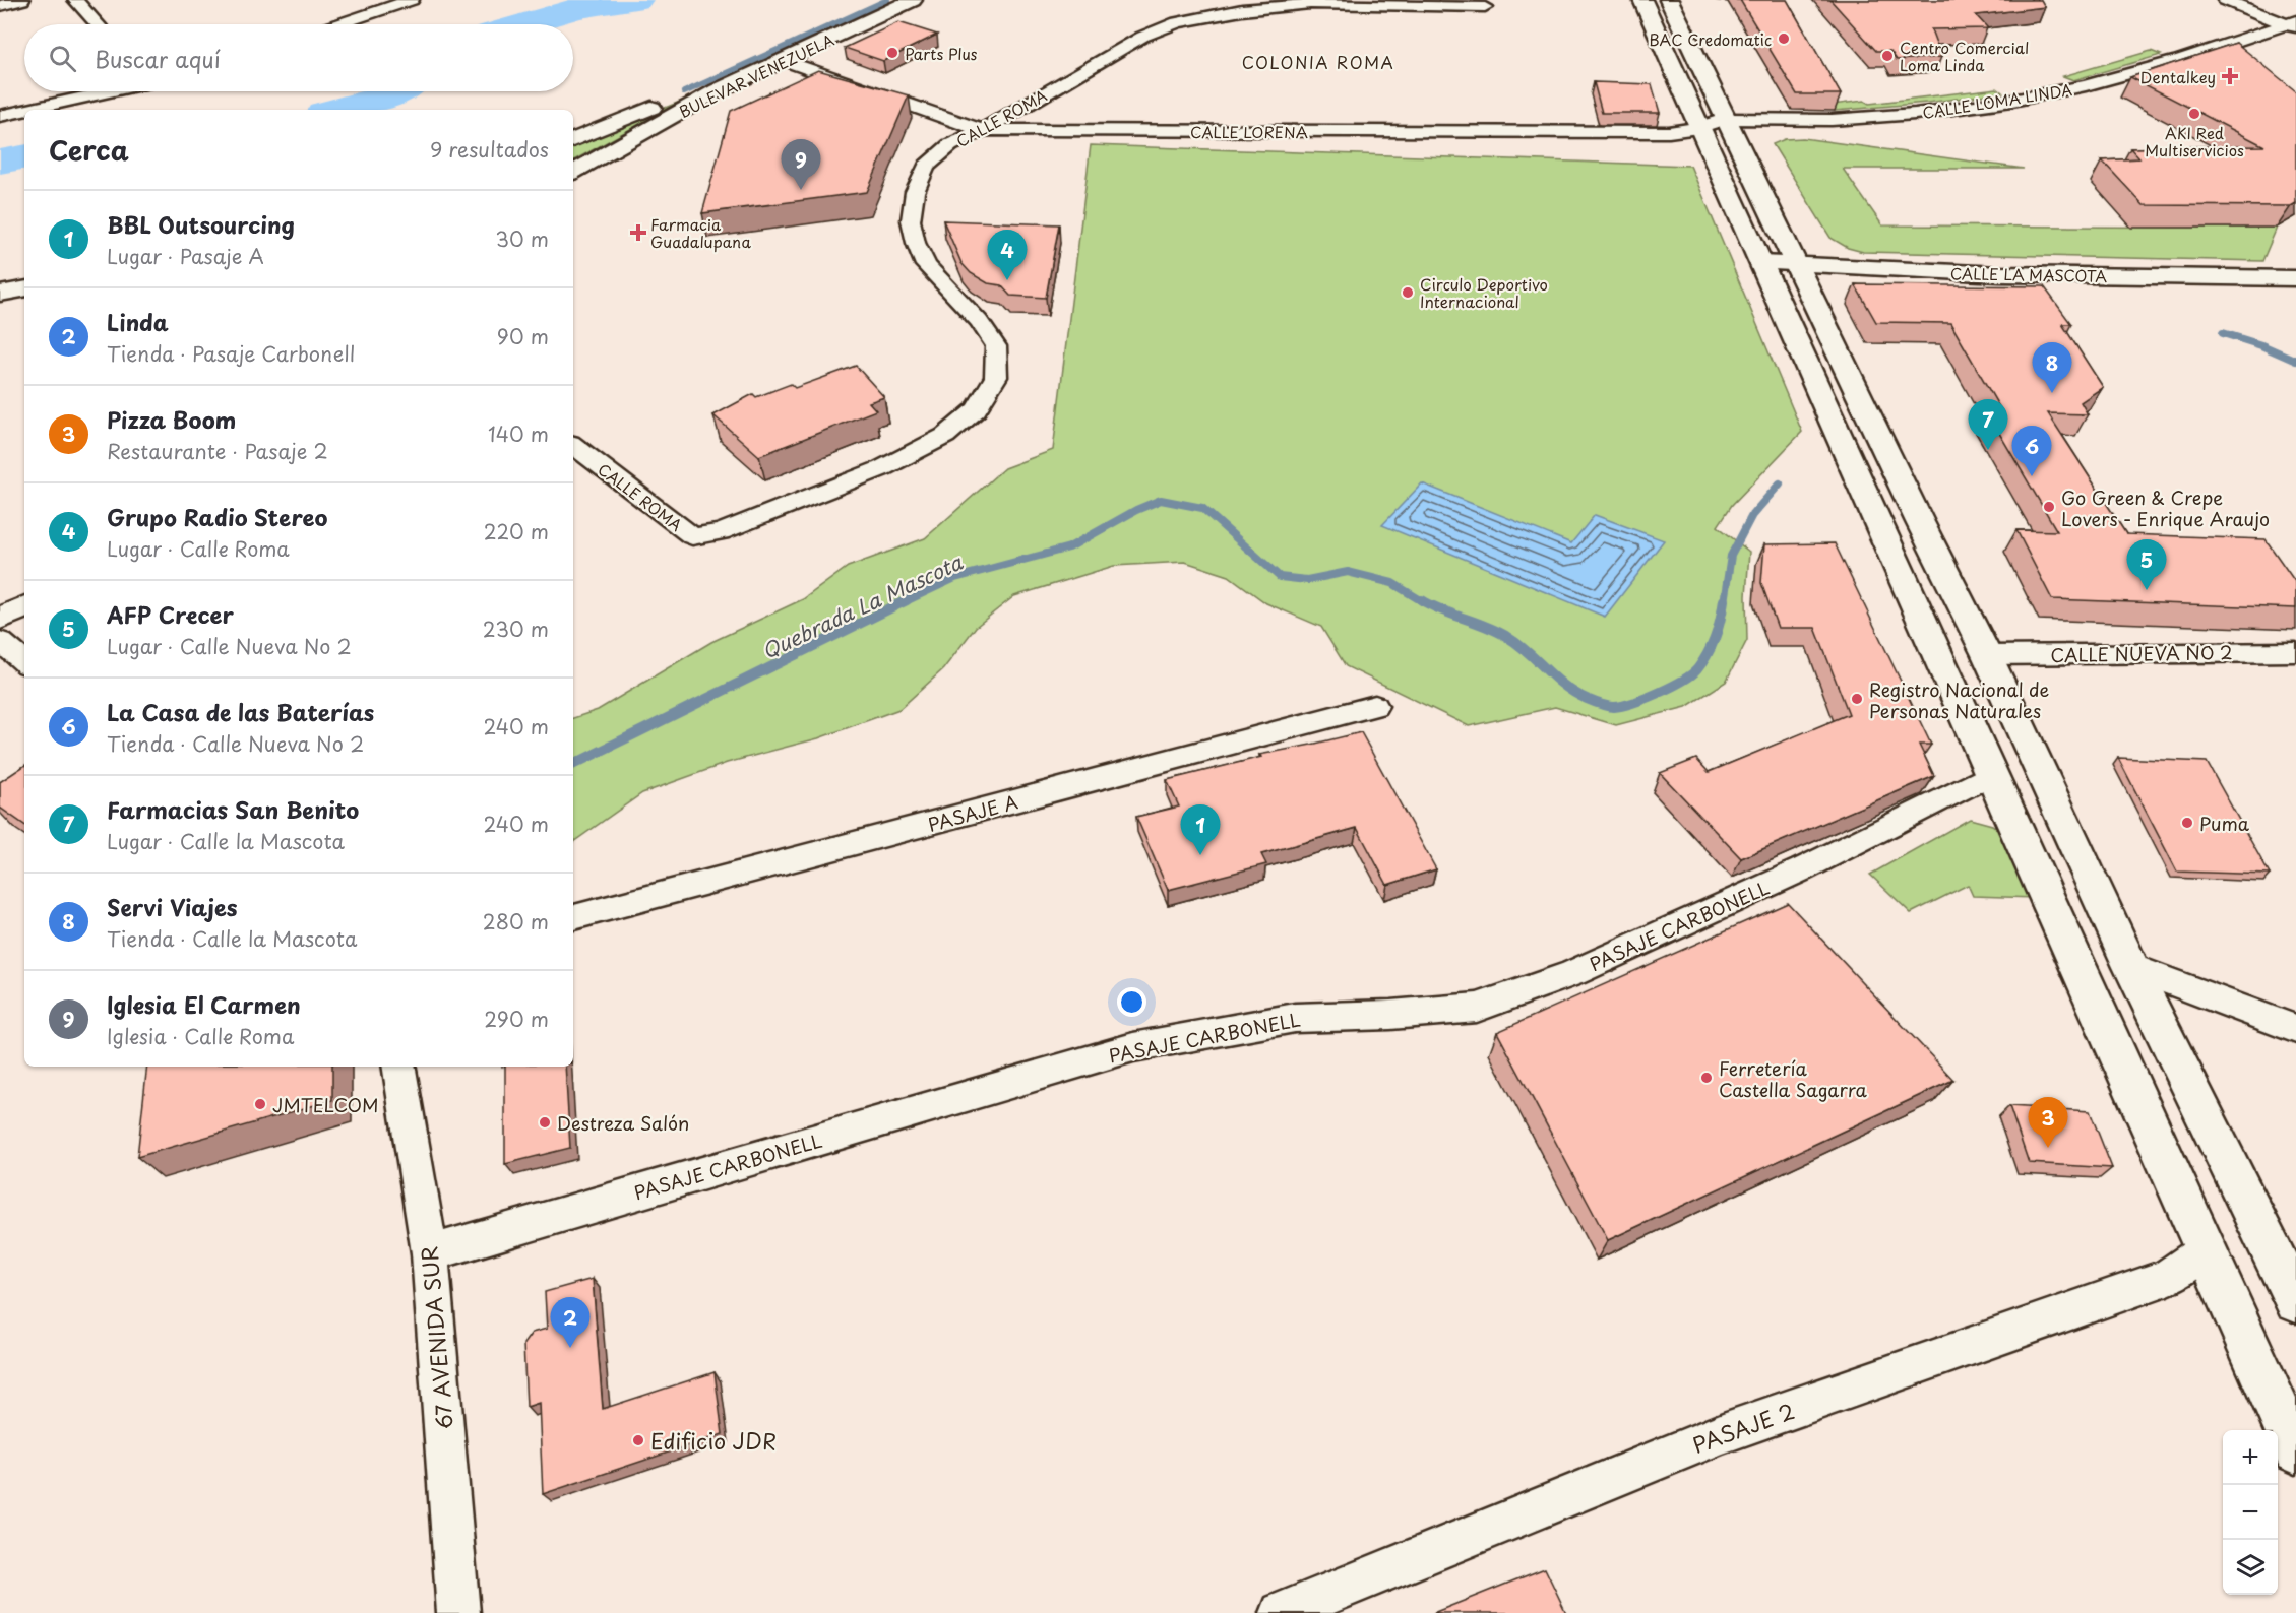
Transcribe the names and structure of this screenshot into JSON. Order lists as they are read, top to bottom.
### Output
{
  "streets": {
    "main road": ["BULEVAR VENEZUELA", "CALLE LA MASCOTA"],
    "street": [
      "CALLE LOMA LINDA",
      "CALLE ROMA",
      "CALLE LORENA",
      "CALLE NUEVA NO 2",
      "PASAJE A",
      "PASAJE CARBONELL",
      "67 AVENIDA SUR",
      "PASAJE 2"
    ]
  },
  "crossings": [
    ["BULEVAR VENEZUELA", "CALLE LORENA"],
    ["CALLE LOMA LINDA", "CALLE LORENA"],
    ["CALLE ROMA", "CALLE LORENA"],
    ["PASAJE CARBONELL", "67 AVENIDA SUR"]
  ],
  "districts": ["COLONIA ROMA"],
  "water": ["Quebrada La Mascota"],
  "places": {
    "other": [
      "BAC Credomatic",
      "Parts Plus",
      "Centro Comercial Loma Linda",
      "AKI Red Multiservicios",
      "Circulo Deportivo Internacional",
      "Go Green & Crepe Lovers - Enrique Araujo",
      "Registro Nacional de Personas Naturales",
      "Puma",
      "Ferretería Castella Sagarra",
      "JMTELCOM",
      "Destreza Salón",
      "Edificio JDR"
    ],
    "health": ["Dentalkey", "Farmacia Guadalupana"]
  },
  "page": {
    "search": "Buscar aquí",
    "heading": ["Cerca", "9 resultados"],
    "pins": [
      "9",
      "4",
      "8",
      "7",
      "6",
      "5",
      "1",
      "3",
      "2"
    ],
    "list": [
      {
        "mark": "1",
        "name": "BBL Outsourcing",
        "note": "Lugar · Pasaje A",
        "value": "30 m"
      },
      {
        "mark": "2",
        "name": "Linda",
        "note": "Tienda · Pasaje Carbonell",
        "value": "90 m"
      },
      {
        "mark": "3",
        "name": "Pizza Boom",
        "note": "Restaurante · Pasaje 2",
        "value": "140 m"
      },
      {
        "mark": "4",
        "name": "Grupo Radio Stereo",
        "note": "Lugar · Calle Roma",
        "value": "220 m"
      },
      {
        "mark": "5",
        "name": "AFP Crecer",
        "note": "Lugar · Calle Nueva No 2",
        "value": "230 m"
      },
      {
        "mark": "6",
        "name": "La Casa de las Baterías",
        "note": "Tienda · Calle Nueva No 2",
        "value": "240 m"
      },
      {
        "mark": "7",
        "name": "Farmacias San Benito",
        "note": "Lugar · Calle la Mascota",
        "value": "240 m"
      },
      {
        "mark": "8",
        "name": "Servi Viajes",
        "note": "Tienda · Calle la Mascota",
        "value": "280 m"
      },
      {
        "mark": "9",
        "name": "Iglesia El Carmen",
        "note": "Iglesia · Calle Roma",
        "value": "290 m"
      }
    ],
    "map_buttons": ["+", "−"]
  }
}
